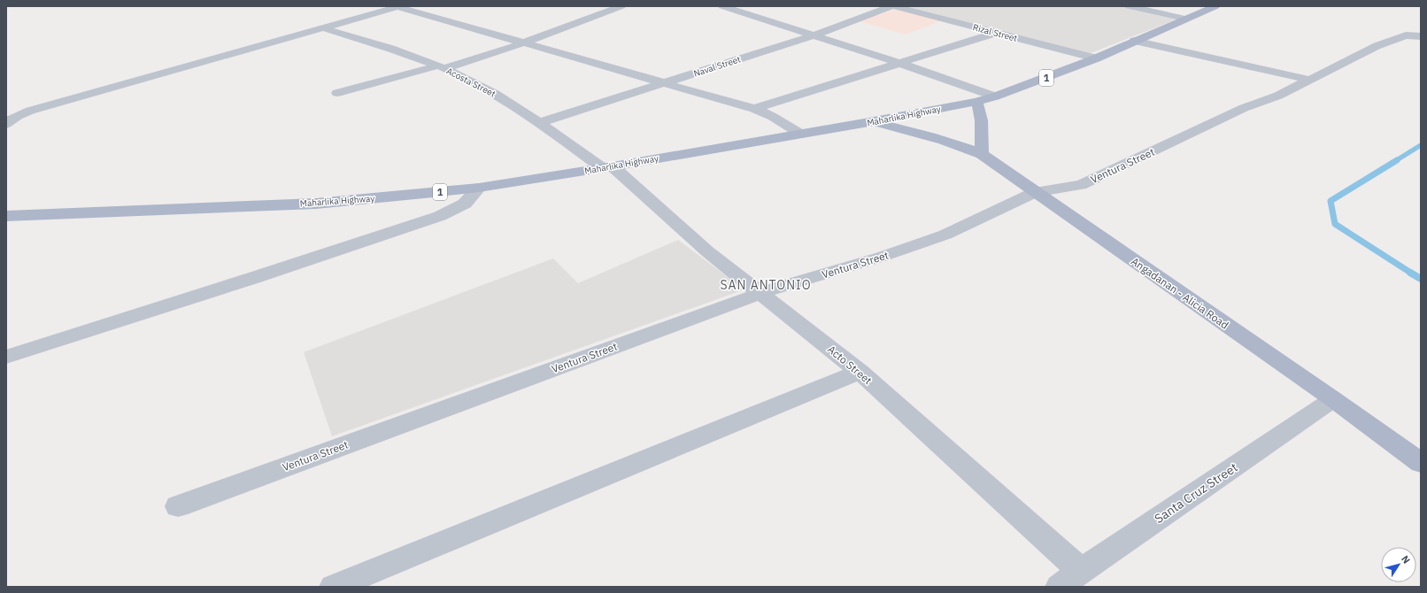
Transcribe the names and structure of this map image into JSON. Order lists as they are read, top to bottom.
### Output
{
  "streets": {
    "main road": ["1", "Maharlika Highway", "Angadanan - Alicia Road"],
    "street": [
      "Rizal Street",
      "Naval Street",
      "Acosta Street",
      "Ventura Street",
      "Acto Street",
      "Santa Cruz Street"
    ]
  },
  "crossings": [
    ["Rizal Street", "Naval Street"],
    ["Rizal Street", "Maharlika Highway"],
    ["Naval Street", "Acosta Street"],
    ["Acosta Street", "Maharlika Highway"],
    ["Acosta Street", "Acto Street"],
    ["Maharlika Highway", "Angadanan - Alicia Road"],
    ["Maharlika Highway", "Acto Street"],
    ["Ventura Street", "Angadanan - Alicia Road"],
    ["Ventura Street", "Acto Street"],
    ["Angadanan - Alicia Road", "Santa Cruz Street"],
    ["Acto Street", "Santa Cruz Street"]
  ],
  "districts": ["SAN ANTONIO"],
  "north": "top right"
}
